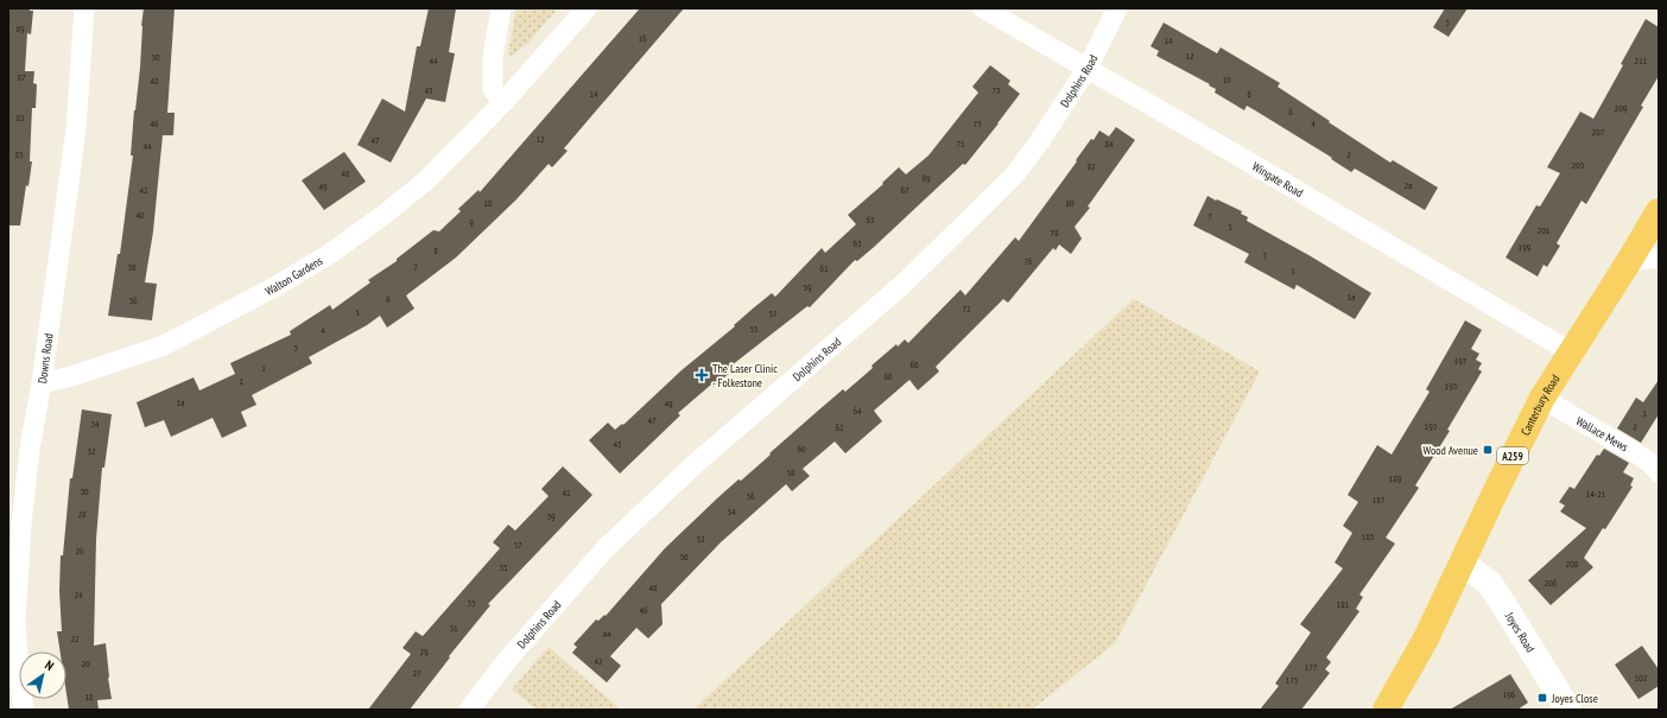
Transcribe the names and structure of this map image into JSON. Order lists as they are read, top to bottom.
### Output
{
  "streets": {
    "highway": ["Canterbury Road", "A259"],
    "street": [
      "Dolphins Road",
      "Wingate Road",
      "Walton Gardens",
      "Downs Road",
      "Wallace Mews",
      "Joyes Road"
    ]
  },
  "crossings": [
    ["Dolphins Road", "Wingate Road"],
    ["Wingate Road", "Canterbury Road"],
    ["Walton Gardens", "Downs Road"],
    ["Canterbury Road", "Wallace Mews"],
    ["Canterbury Road", "Joyes Road"]
  ],
  "places": {
    "health": ["The Laser Clinic - Folkestone"],
    "transit": ["Wood Avenue", "Joyes Close"]
  },
  "house_numbers": [
    "3",
    "89",
    "16",
    "14",
    "12",
    "50",
    "44",
    "211",
    "87",
    "10",
    "48",
    "45",
    "75",
    "14",
    "8",
    "209",
    "6",
    "85",
    "46",
    "73",
    "4",
    "207",
    "12",
    "47",
    "71",
    "84",
    "44",
    "83",
    "2",
    "205",
    "82",
    "48",
    "69",
    "2a",
    "49",
    "42",
    "67",
    "10",
    "80",
    "40",
    "7",
    "65",
    "9",
    "5",
    "201",
    "78",
    "63",
    "199",
    "8",
    "3",
    "76",
    "38",
    "7",
    "61",
    "1",
    "59",
    "1a",
    "6",
    "36",
    "72",
    "5",
    "57",
    "55",
    "4",
    "3",
    "197",
    "68",
    "1",
    "66",
    "1",
    "195",
    "1a",
    "49",
    "64",
    "1",
    "47",
    "34",
    "193",
    "2",
    "62",
    "45",
    "60",
    "32",
    "58",
    "189",
    "30",
    "41",
    "14-21",
    "56",
    "187",
    "54",
    "28",
    "39",
    "185",
    "52",
    "37",
    "26",
    "50",
    "208",
    "35",
    "206",
    "48",
    "24",
    "33",
    "181",
    "46",
    "31",
    "44",
    "22",
    "29",
    "42",
    "20",
    "177",
    "27",
    "102",
    "175",
    "196",
    "18"
  ],
  "north": "top right"
}
